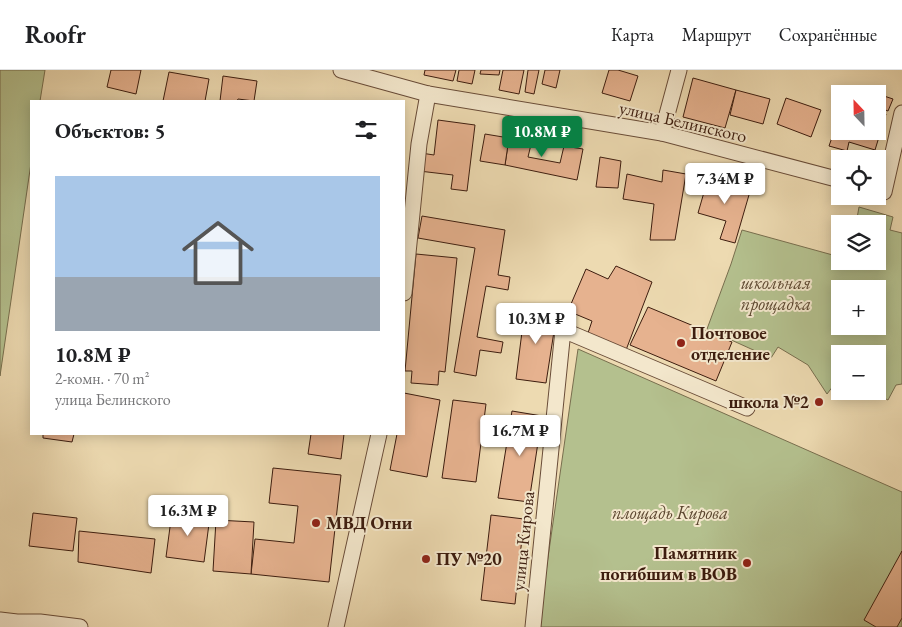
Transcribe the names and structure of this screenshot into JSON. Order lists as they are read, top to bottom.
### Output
{
  "streets": {
    "street": ["улица Белинского", "улица Кирова"]
  },
  "parks": ["школьная прощадка", "площадь Кирова"],
  "places": [
    "Почтовое отделение",
    "школа №2",
    "МВД Огни",
    "ПУ №20",
    "Памятник погибшим в ВОВ"
  ],
  "north": "top",
  "page": {
    "header": "Roofr",
    "nav": ["Карта", "Маршрут", "Сохранённые"],
    "map_buttons": ["+", "−"],
    "heading": "Объектов: 5",
    "price": [
      "10.8M ₽",
      "7.34M ₽",
      "10.3M ₽",
      "16.7M ₽",
      "16.3M ₽"
    ],
    "list": [
      {
        "name": "10.8M ₽",
        "note": "2-комн. · 70 m² · улица Белинского"
      }
    ]
  }
}
